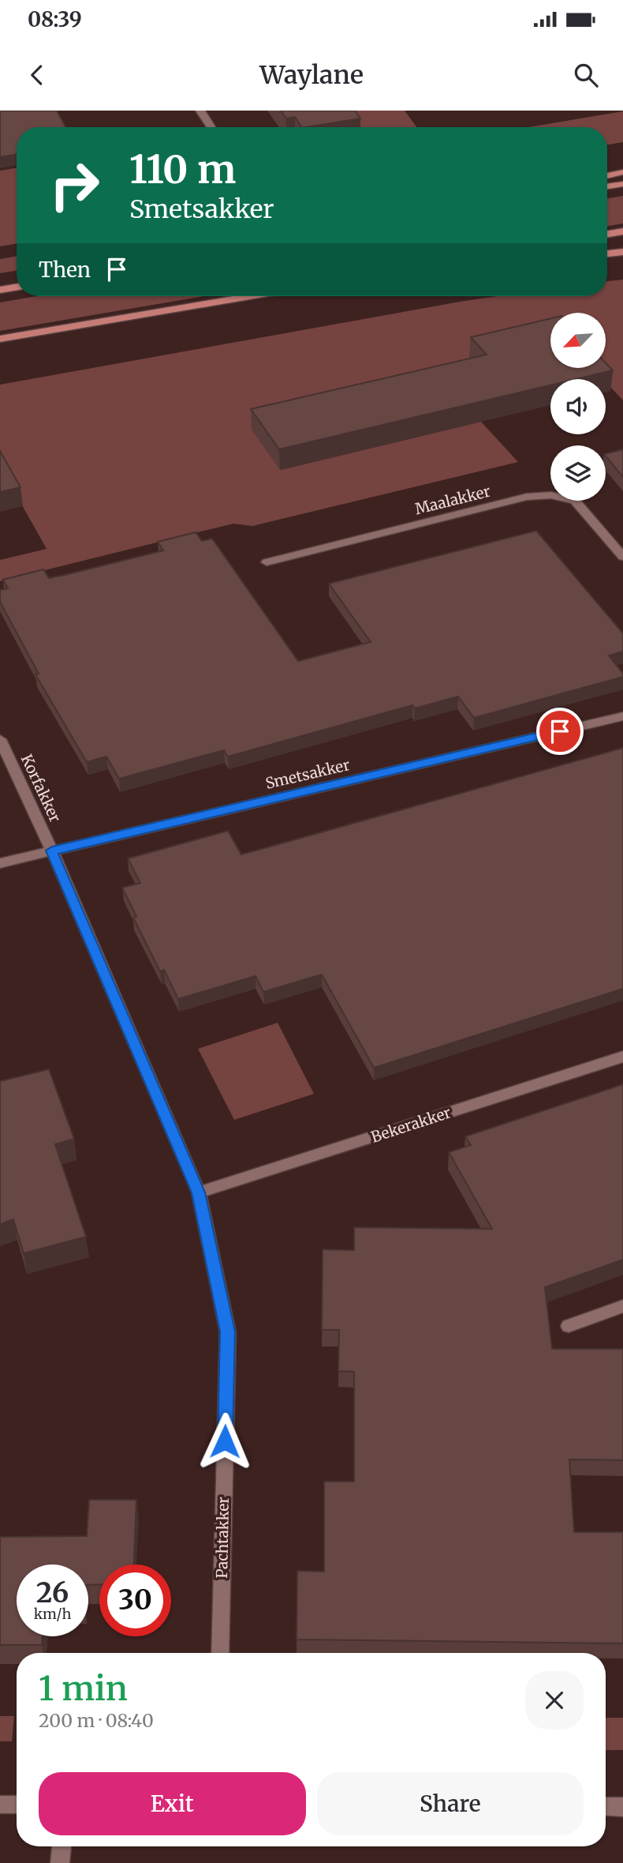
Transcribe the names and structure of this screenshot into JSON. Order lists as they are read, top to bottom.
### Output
{
  "streets": {
    "street": [
      "Maalakker",
      "Smetsakker",
      "Korfakker",
      "Bekerakker",
      "Pachtakker"
    ]
  },
  "crossings": [
    ["Smetsakker", "Korfakker"],
    ["Smetsakker", "Pachtakker"],
    ["Korfakker", "Pachtakker"],
    ["Bekerakker", "Pachtakker"]
  ],
  "north": "bottom left",
  "page": {
    "status": "08:39",
    "header": "Waylane",
    "turn": ["110 m", "Smetsakker"],
    "then": "Then",
    "speed": "26 km/h",
    "limit": "30",
    "heading": ["1 min", "200 m · 08:40"],
    "buttons": ["Exit", "Share"]
  }
}
